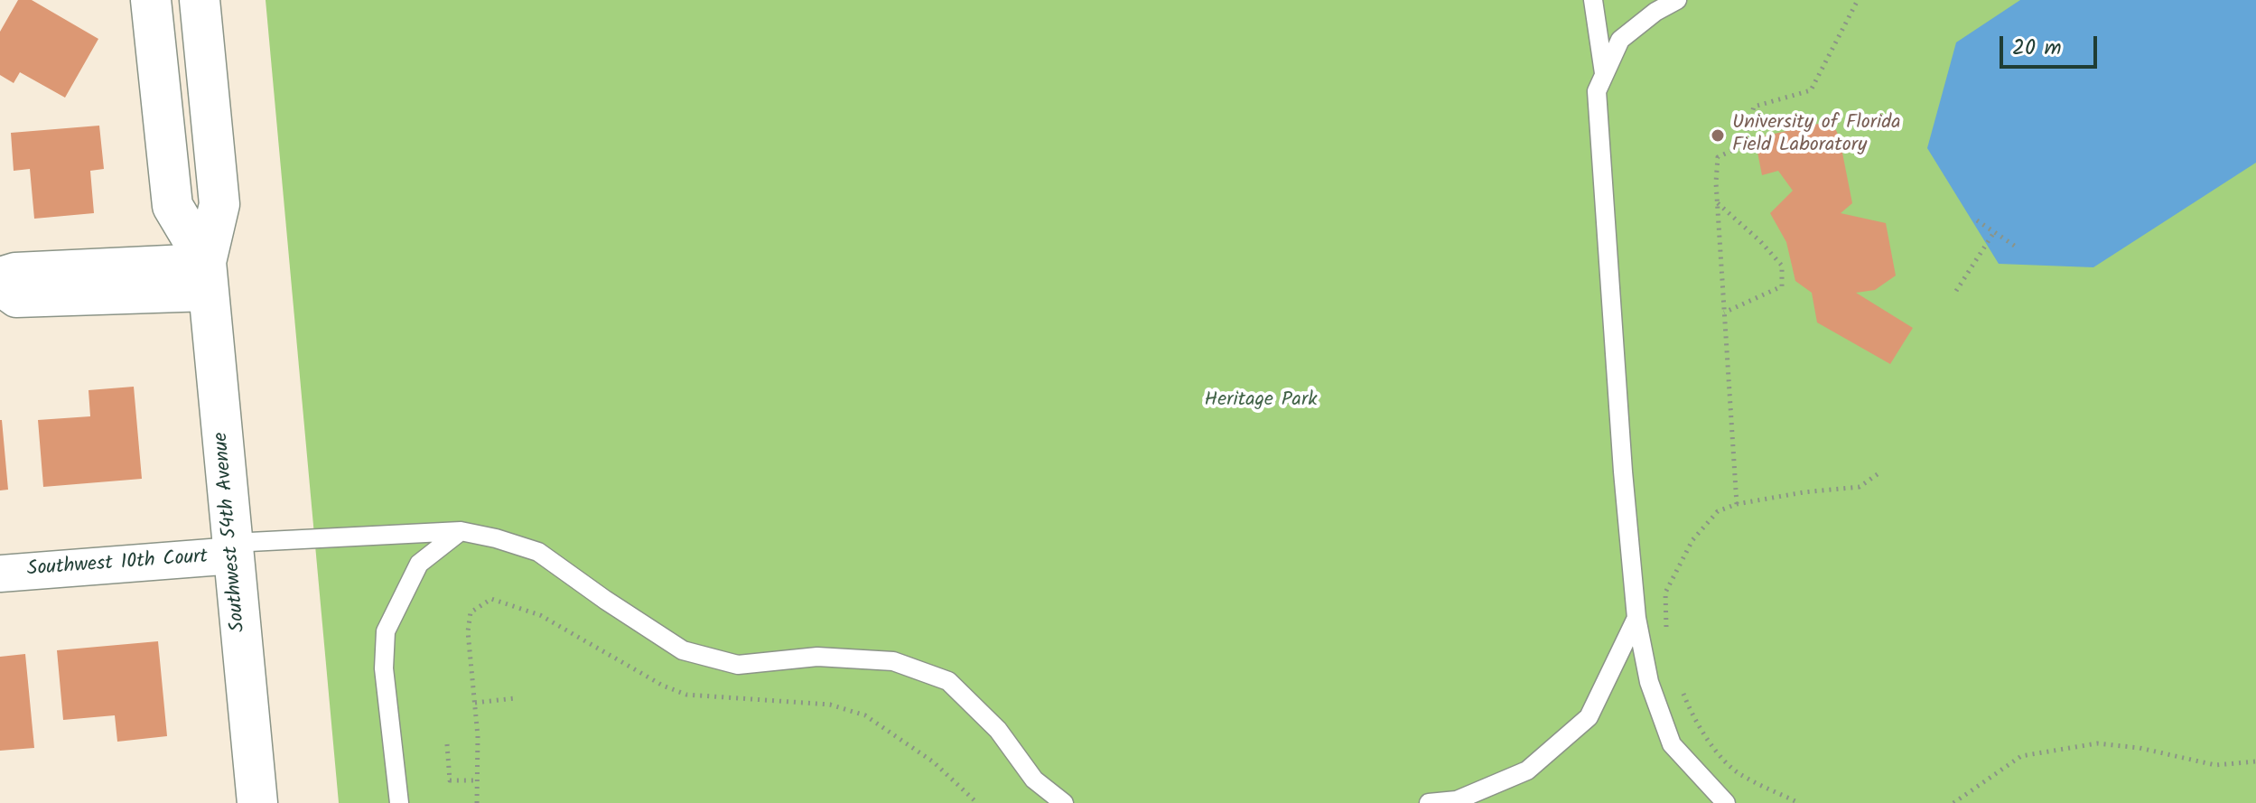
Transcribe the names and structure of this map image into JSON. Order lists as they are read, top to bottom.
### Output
{
  "streets": {
    "street": ["Southwest 54th Avenue", "Southwest 10th Court"]
  },
  "crossings": [
    ["Southwest 54th Avenue", "Southwest 10th Court"]
  ],
  "parks": ["Heritage Park"],
  "places": ["University of Florida Field Laboratory"],
  "scale_bar": "20 m"
}
